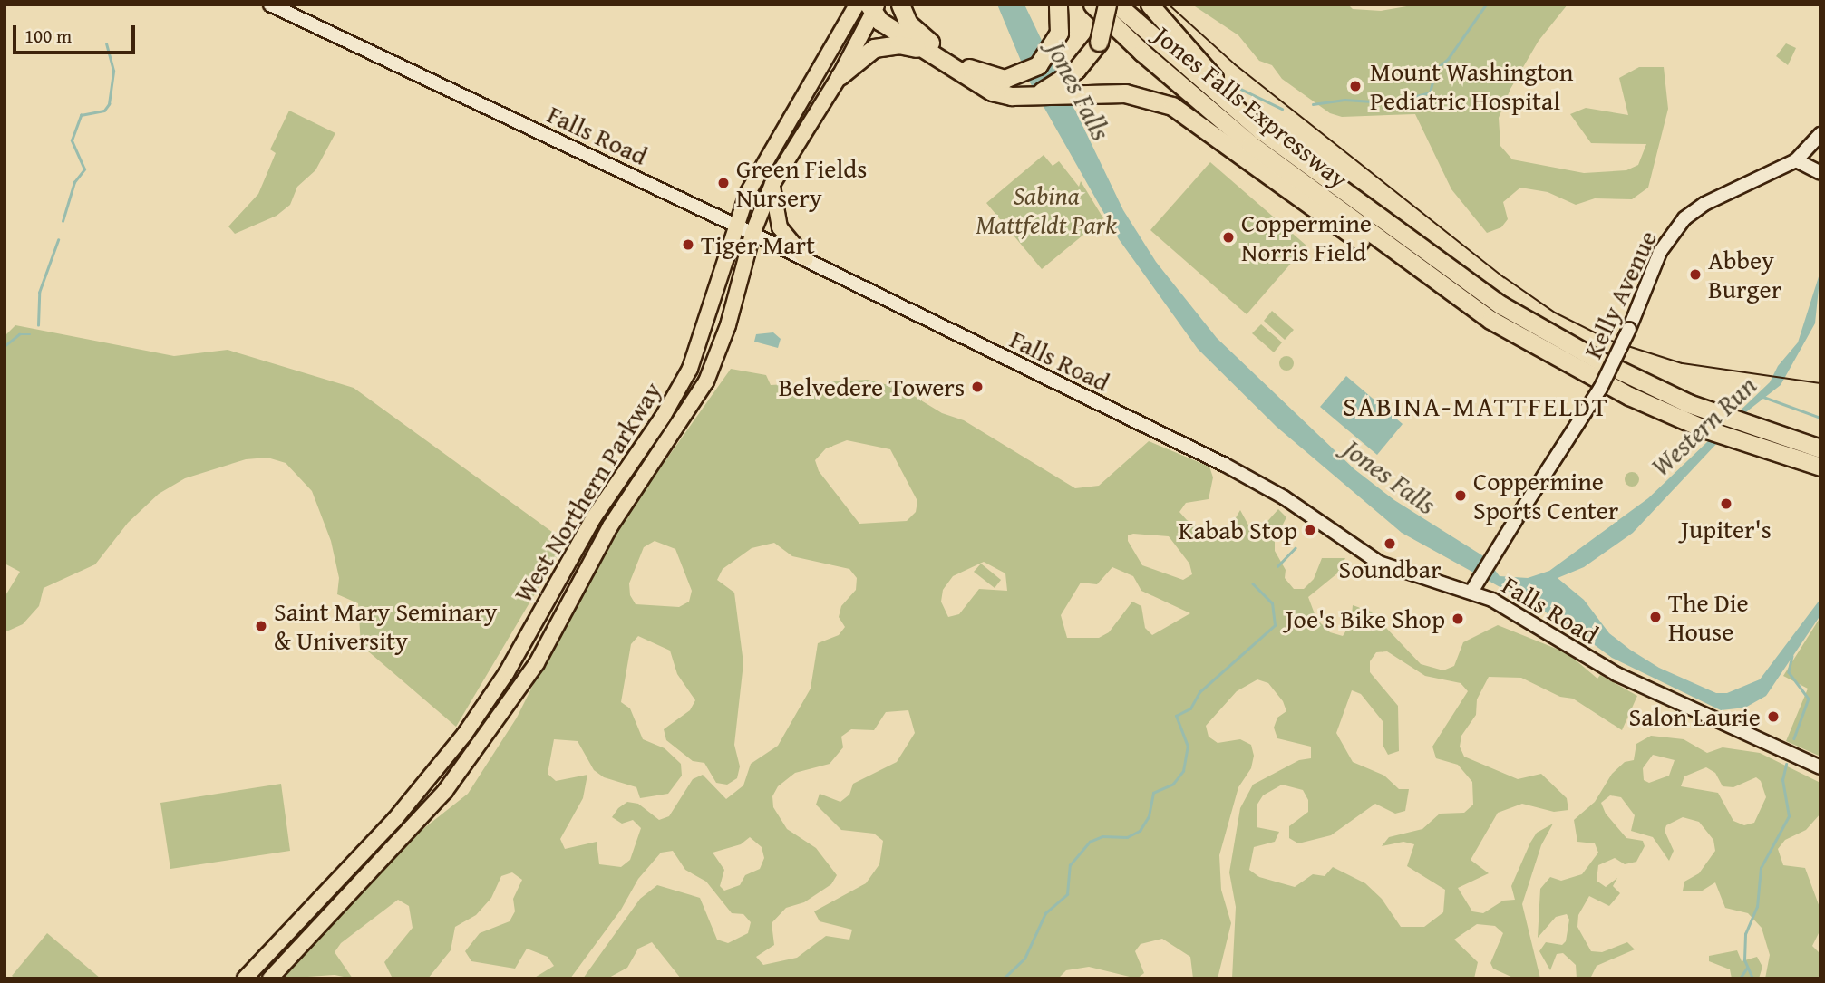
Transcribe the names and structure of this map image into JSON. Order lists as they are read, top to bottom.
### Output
{
  "streets": {
    "highway": ["Jones Falls Expressway"],
    "main road": ["Falls Road", "Kelly Avenue", "West Northern Parkway"]
  },
  "crossings": [
    ["Falls Road", "Kelly Avenue"],
    ["Falls Road", "West Northern Parkway"]
  ],
  "districts": ["SABINA-MATTFELDT"],
  "water": ["Jones Falls", "Western Run"],
  "parks": ["Sabina Mattfeldt Park"],
  "places": [
    "Mount Washington Pediatric Hospital",
    "Green Fields Nursery",
    "Coppermine Norris Field",
    "Tiger Mart",
    "Abbey Burger",
    "Belvedere Towers",
    "Coppermine Sports Center",
    "Jupiter's",
    "Kabab Stop",
    "Soundbar",
    "The Die House",
    "Joe's Bike Shop",
    "Saint Mary Seminary & University",
    "Salon Laurie"
  ],
  "scale_bar": "100 m"
}
